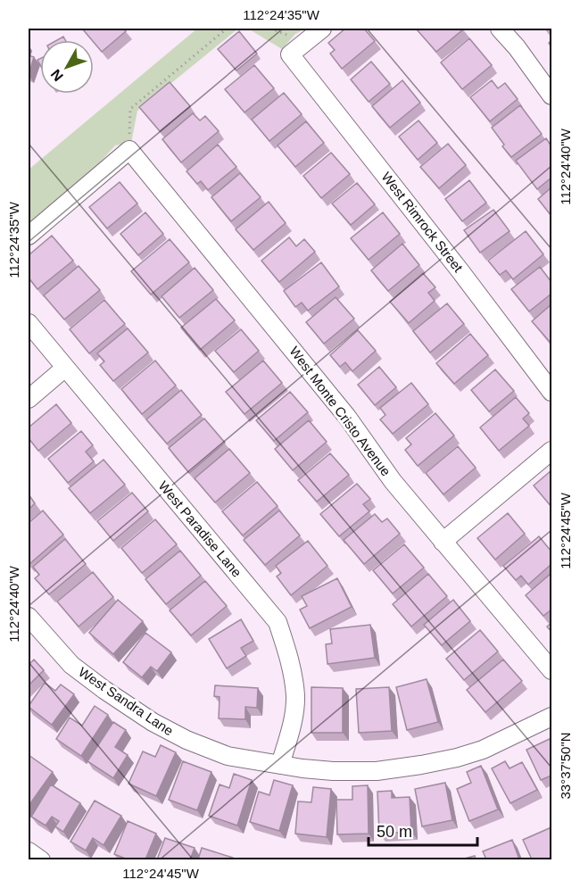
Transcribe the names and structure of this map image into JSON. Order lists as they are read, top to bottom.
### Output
{
  "streets": {
    "street": [
      "West Rimrock Street",
      "West Monte Cristo Avenue",
      "West Paradise Lane",
      "West Sandra Lane"
    ]
  },
  "crossings": [
    ["West Paradise Lane", "West Sandra Lane"]
  ],
  "scale_bar": "50 m",
  "north": "bottom left",
  "coordinates": [
    "112°24'35\"W",
    "112°24'40\"W",
    "112°24'45\"W",
    "33°37'50\"N"
  ]
}
